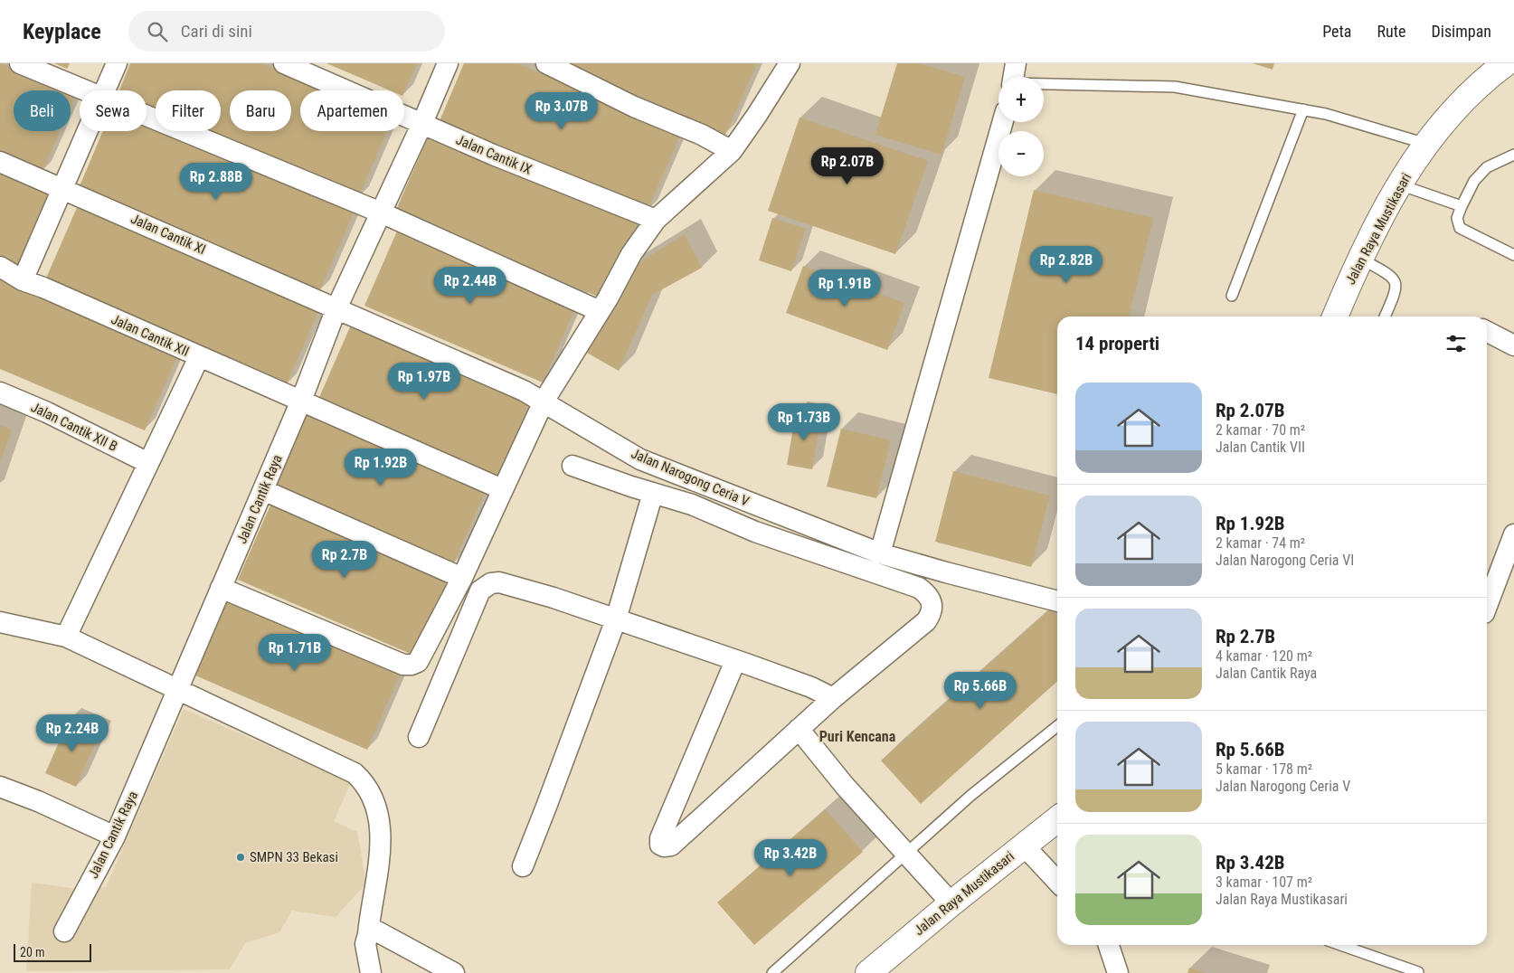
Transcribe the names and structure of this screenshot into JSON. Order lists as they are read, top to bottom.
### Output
{
  "streets": {
    "main road": ["Jalan Raya Mustikasari"],
    "street": [
      "Jalan Cantik IX",
      "Jalan Cantik XI",
      "Jalan Cantik XII",
      "Jalan Cantik XII B",
      "Jalan Narogong Ceria V",
      "Jalan Cantik Raya"
    ]
  },
  "crossings": [
    ["Jalan Cantik IX", "Jalan Cantik Raya"],
    ["Jalan Cantik XI", "Jalan Narogong Ceria V"],
    ["Jalan Cantik XI", "Jalan Cantik Raya"],
    ["Jalan Cantik XII", "Jalan Cantik Raya"],
    ["Jalan Narogong Ceria V", "Jalan Cantik Raya"]
  ],
  "districts": ["Puri Kencana"],
  "places": ["SMPN 33 Bekasi"],
  "scale_bar": "20 m",
  "page": {
    "header": "Keyplace",
    "search": "Cari di sini",
    "nav": ["Peta", "Rute", "Disimpan"],
    "map_buttons": ["+", "−"],
    "chip": [
      "Beli",
      "Sewa",
      "Filter",
      "Baru",
      "Apartemen"
    ],
    "price": [
      "Rp 3.07B",
      "Rp 2.07B",
      "Rp 2.88B",
      "Rp 2.82B",
      "Rp 2.44B",
      "Rp 1.91B",
      "Rp 1.97B",
      "Rp 1.73B",
      "Rp 1.92B",
      "Rp 2.7B",
      "Rp 1.71B",
      "Rp 5.66B",
      "Rp 2.24B",
      "Rp 3.42B"
    ],
    "heading": "14 properti",
    "list": [
      {
        "name": "Rp 2.07B",
        "note": "2 kamar · 70 m² · Jalan Cantik VII"
      },
      {
        "name": "Rp 1.92B",
        "note": "2 kamar · 74 m² · Jalan Narogong Ceria VI"
      },
      {
        "name": "Rp 2.7B",
        "note": "4 kamar · 120 m² · Jalan Cantik Raya"
      },
      {
        "name": "Rp 5.66B",
        "note": "5 kamar · 178 m² · Jalan Narogong Ceria V"
      },
      {
        "name": "Rp 3.42B",
        "note": "3 kamar · 107 m² · Jalan Raya Mustikasari"
      }
    ],
    "scale": "20 m"
  }
}
